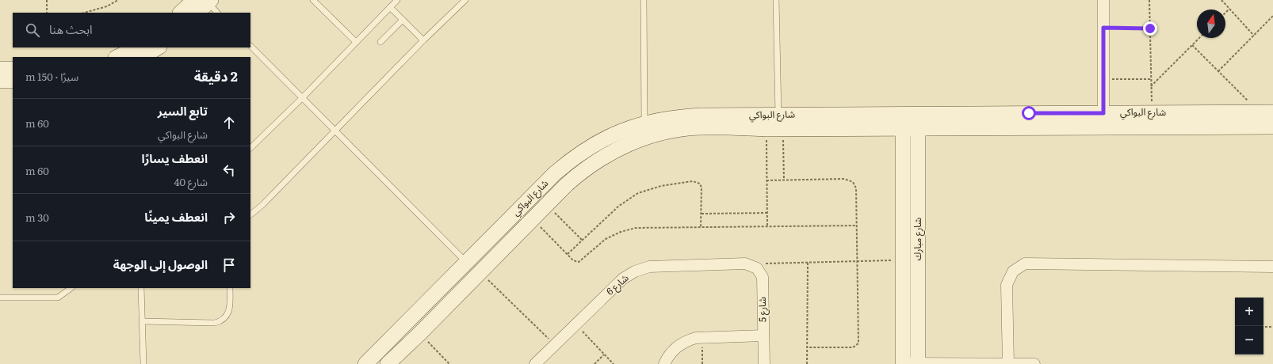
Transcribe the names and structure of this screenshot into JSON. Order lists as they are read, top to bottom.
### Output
{
  "streets": {
    "street": [
      "شارع البواكي",
      "شارع مبارك",
      "شارع 6",
      "شارع 5"
    ]
  },
  "crossings": [
    ["شارع البواكي", "شارع مبارك"],
    ["شارع 6", "شارع 5"]
  ],
  "north": "top",
  "page": {
    "search": "ابحث هنا",
    "heading": ["2 دقيقة", "سيرًا · 150 m"],
    "list": [
      ["تابع السير", "شارع البواكي", "60 m"],
      ["انعطف يسارًا", "شارع 40", "60 m"],
      ["انعطف يمينًا", "30 m"],
      "الوصول إلى الوجهة"
    ],
    "map_buttons": ["+", "−"]
  }
}
